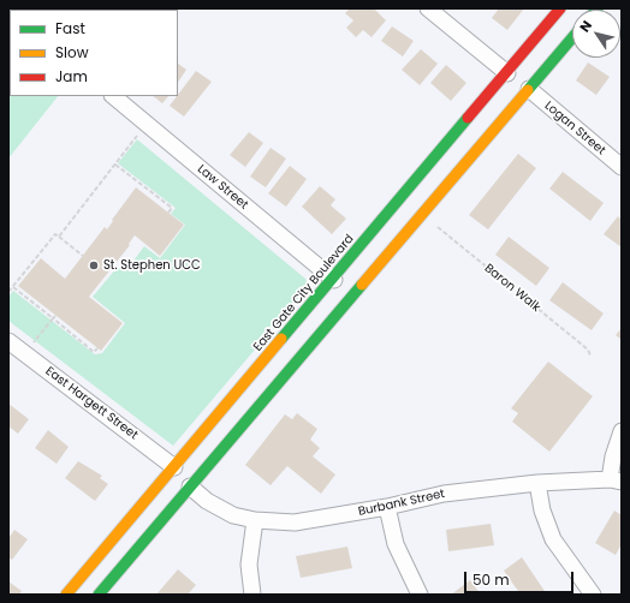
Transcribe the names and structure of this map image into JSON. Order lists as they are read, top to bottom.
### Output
{
  "streets": {
    "main road": ["East Gate City Boulevard"],
    "street": [
      "Logan Street",
      "Law Street",
      "East Hargett Street",
      "Burbank Street"
    ],
    "path": ["Baron Walk"]
  },
  "crossings": [
    ["Law Street", "East Gate City Boulevard"],
    ["East Gate City Boulevard", "East Hargett Street"]
  ],
  "places": ["St. Stephen UCC"],
  "legend": ["Fast", "Slow", "Jam"],
  "scale_bar": "50 m",
  "north": "top left"
}
